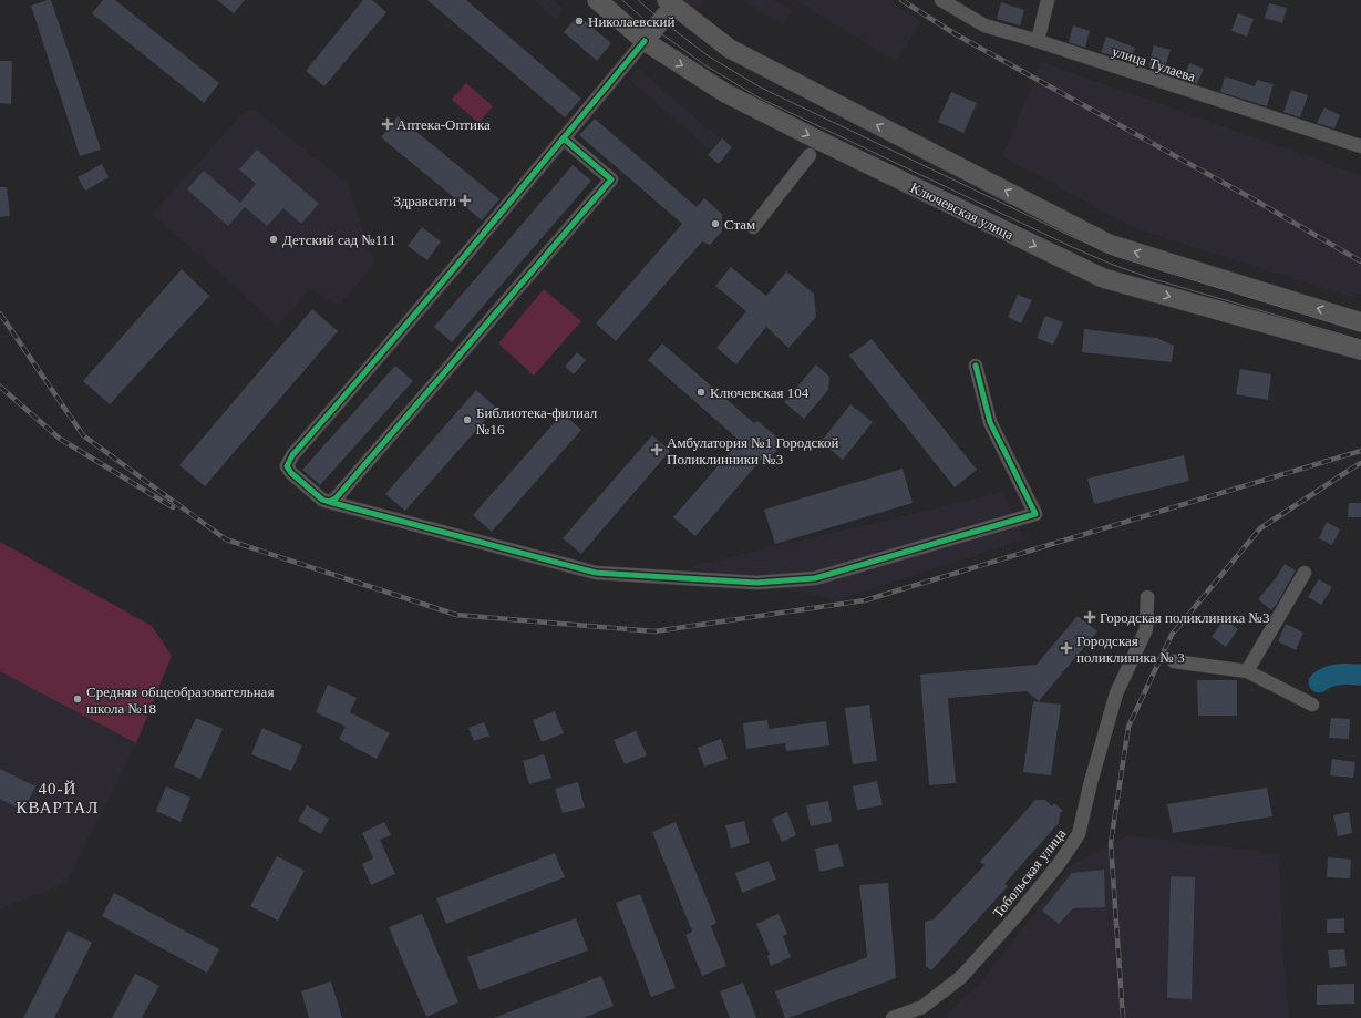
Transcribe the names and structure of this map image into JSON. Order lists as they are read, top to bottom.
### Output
{
  "streets": {
    "main road": ["Ключевская улица"],
    "street": ["улица Тулаева", "Тобольская улица"]
  },
  "districts": ["40-Й КВАРТАЛ"],
  "places": {
    "other": [
      "Николаевский",
      "Стам",
      "Детский сад №111",
      "Ключевская 104",
      "Библиотека-филиал №16",
      "Средняя общеобразовательная школа №18"
    ],
    "health": [
      "Аптека-Оптика",
      "Здравсити",
      "Амбулатория №1 Городской Поликлинники №3",
      "Городская поликлиника №3",
      "Городская поликлиника № 3"
    ]
  }
}
